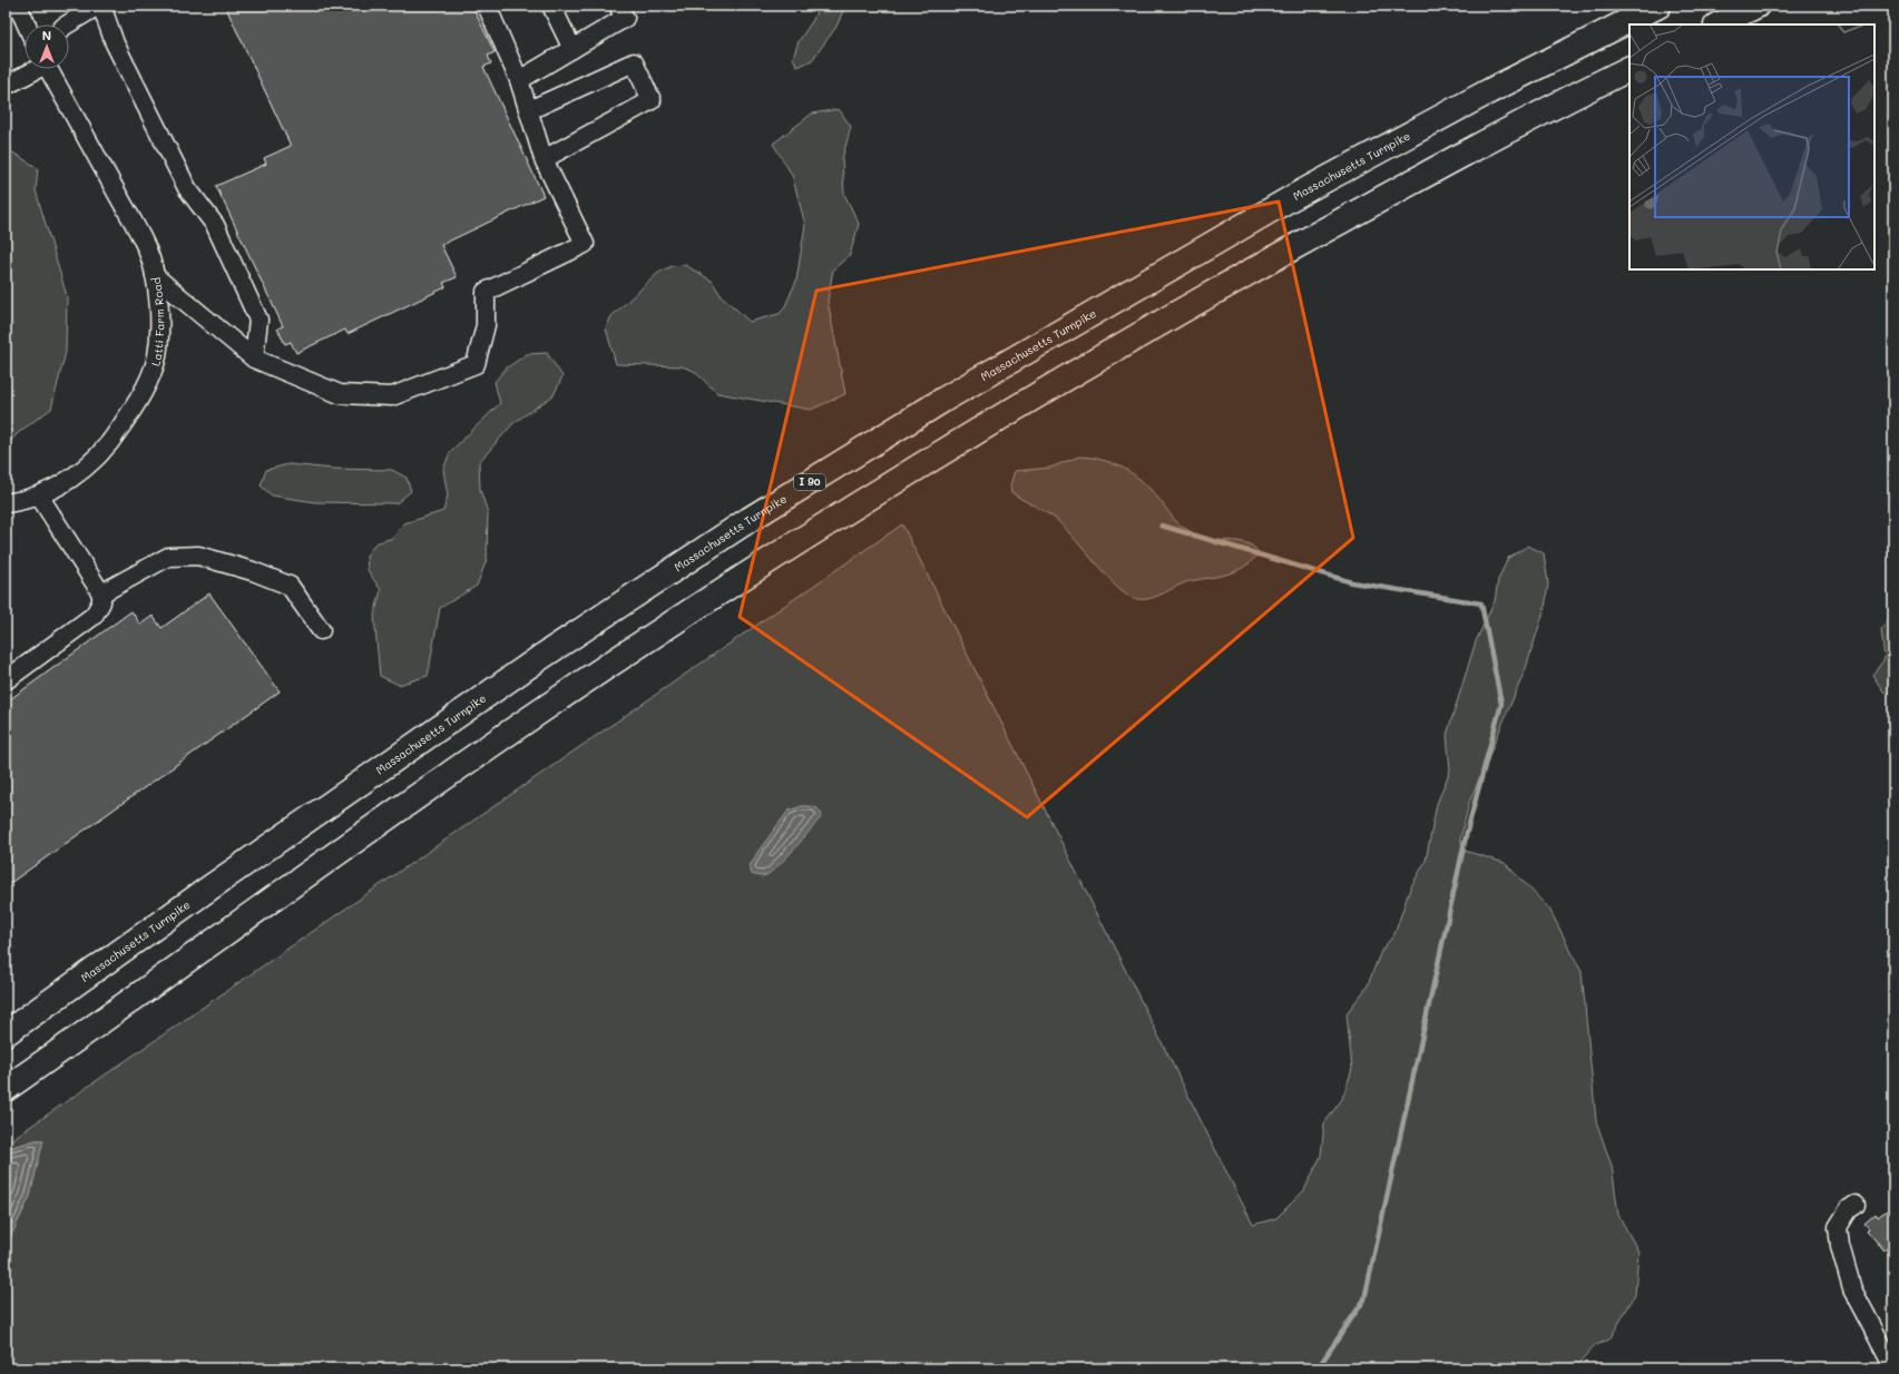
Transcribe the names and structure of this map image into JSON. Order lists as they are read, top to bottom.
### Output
{
  "streets": {
    "highway": ["Massachusetts Turnpike", "I 90"],
    "street": ["Latti Farm Road"]
  },
  "north": "top"
}
